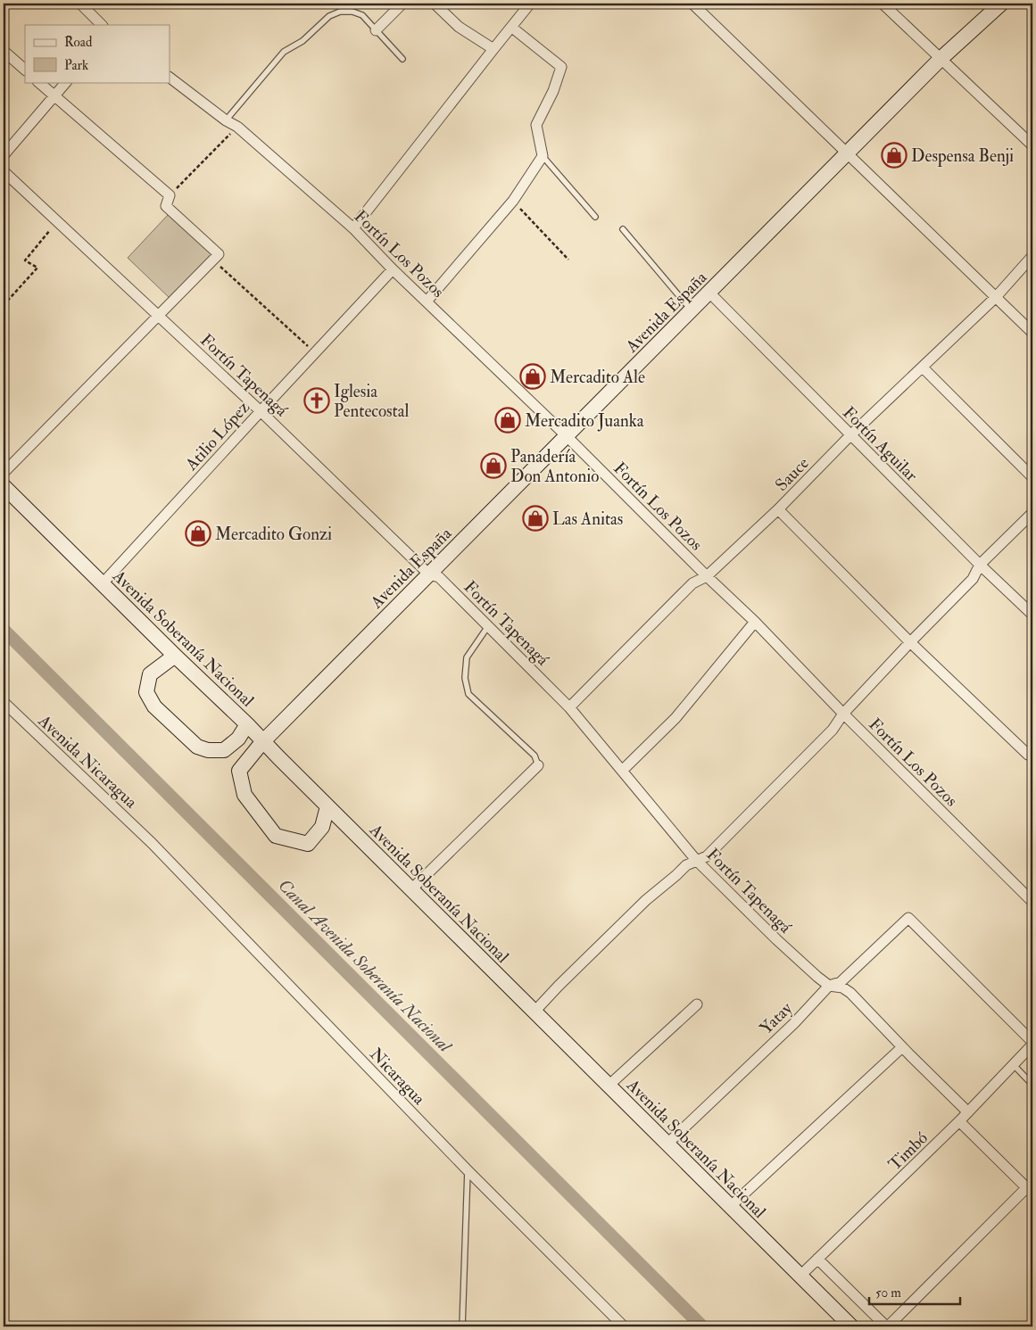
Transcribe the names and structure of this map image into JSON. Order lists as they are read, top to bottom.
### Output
{
  "streets": {
    "main road": ["Avenida España", "Avenida Soberanía Nacional"],
    "street": [
      "Fortín Los Pozos",
      "Fortín Tapenagá",
      "Atilio López",
      "Fortín Aguilar",
      "Sauce",
      "Avenida Nicaragua",
      "Yatay",
      "Nicaragua",
      "Timbó"
    ]
  },
  "crossings": [
    ["Fortín Los Pozos", "Avenida España"],
    ["Fortín Los Pozos", "Atilio López"],
    ["Fortín Los Pozos", "Sauce"],
    ["Avenida España", "Fortín Tapenagá"],
    ["Avenida España", "Fortín Aguilar"],
    ["Avenida España", "Avenida Soberanía Nacional"],
    ["Fortín Tapenagá", "Atilio López"],
    ["Fortín Tapenagá", "Sauce"],
    ["Fortín Tapenagá", "Yatay"],
    ["Fortín Tapenagá", "Timbó"],
    ["Atilio López", "Avenida Soberanía Nacional"],
    ["Fortín Aguilar", "Sauce"],
    ["Avenida Soberanía Nacional", "Yatay"],
    ["Avenida Soberanía Nacional", "Timbó"],
    ["Avenida Nicaragua", "Nicaragua"],
    ["Yatay", "Timbó"]
  ],
  "water": ["Canal Avenida Soberanía Nacional"],
  "places": {
    "shop": [
      "Despensa Benji",
      "Mercadito Ale",
      "Mercadito Juanka",
      "Panadería Don Antonio",
      "Las Anitas",
      "Mercadito Gonzi"
    ],
    "church": ["Iglesia Pentecostal"]
  },
  "legend": ["Road", "Park"],
  "scale_bar": "50 m"
}
